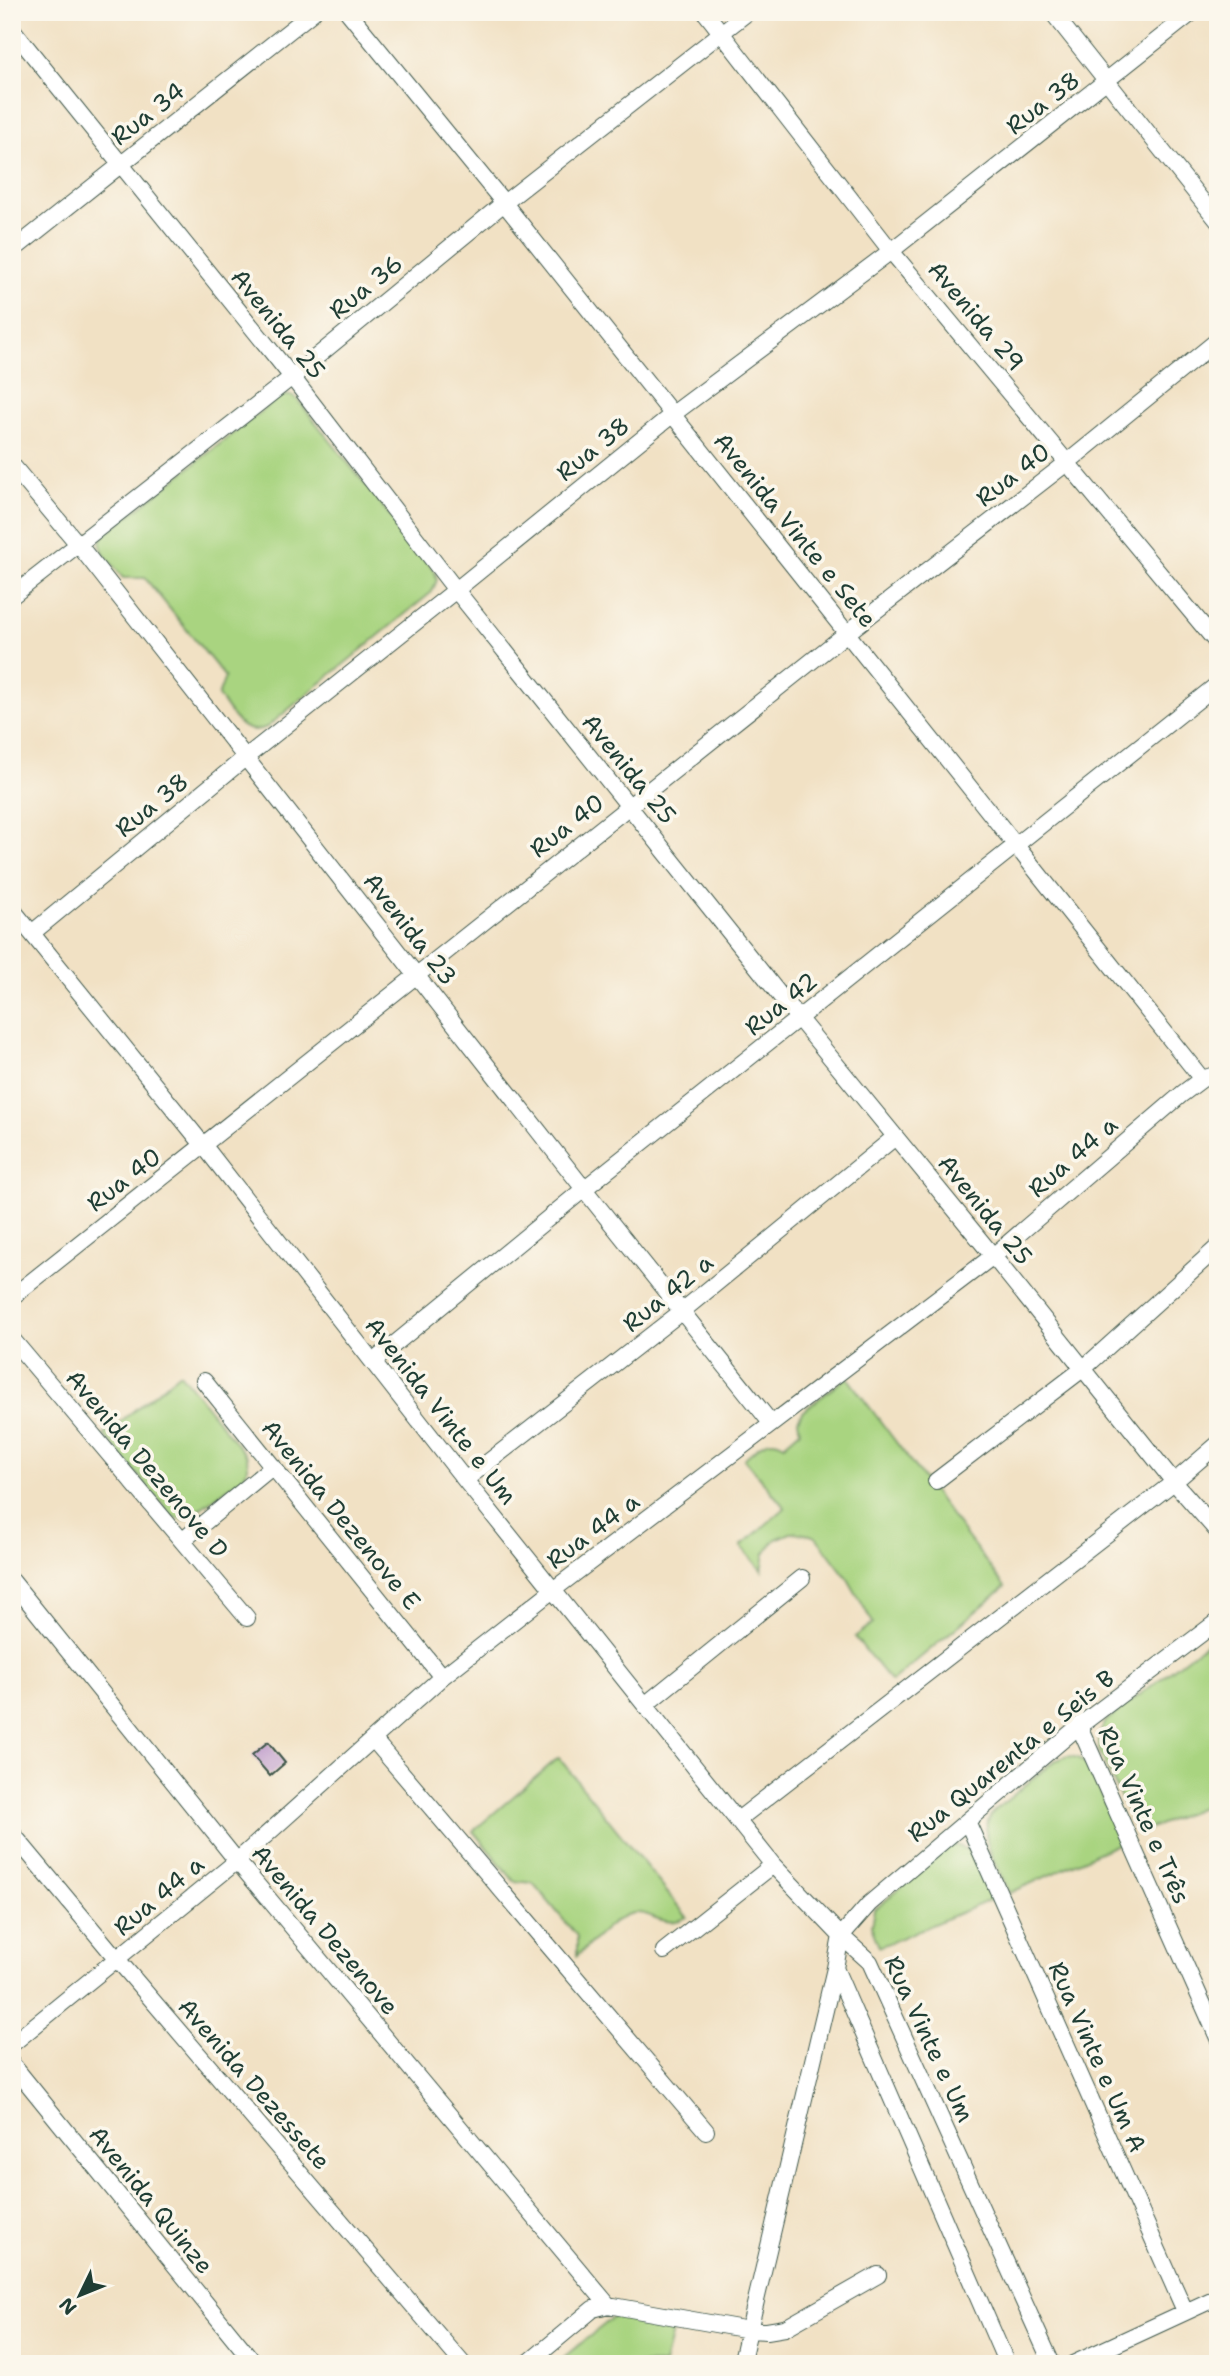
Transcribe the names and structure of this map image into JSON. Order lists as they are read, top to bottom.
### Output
{
  "streets": {
    "street": [
      "Rua 38",
      "Rua 34",
      "Rua 36",
      "Avenida 29",
      "Avenida 25",
      "Rua 40",
      "Avenida Vinte e Sete",
      "Avenida 23",
      "Rua 42",
      "Rua 44 a",
      "Rua 42 a",
      "Avenida Vinte e Um",
      "Avenida Dezenove D",
      "Avenida Dezenove E",
      "Rua Quarenta e Seis B",
      "Rua Vinte e Três",
      "Avenida Dezenove",
      "Rua Vinte e Um",
      "Rua Vinte e Um A",
      "Avenida Dezessete",
      "Avenida Quinze"
    ]
  },
  "crossings": [
    ["Rua 38", "Avenida 29"],
    ["Rua 38", "Avenida 25"],
    ["Rua 38", "Avenida Vinte e Sete"],
    ["Rua 38", "Avenida 23"],
    ["Rua 38", "Avenida Vinte e Um"],
    ["Rua 34", "Avenida 25"],
    ["Rua 36", "Avenida 29"],
    ["Rua 36", "Avenida 25"],
    ["Rua 36", "Avenida Vinte e Sete"],
    ["Rua 36", "Avenida 23"],
    ["Avenida 29", "Rua 40"],
    ["Avenida 25", "Rua 40"],
    ["Avenida 25", "Rua 42"],
    ["Avenida 25", "Rua 44 a"],
    ["Avenida 25", "Rua 42 a"],
    ["Rua 40", "Avenida Vinte e Sete"],
    ["Rua 40", "Avenida 23"],
    ["Rua 40", "Avenida Vinte e Um"],
    ["Avenida Vinte e Sete", "Rua 42"],
    ["Avenida Vinte e Sete", "Rua 44 a"],
    ["Avenida 23", "Rua 42"],
    ["Avenida 23", "Rua 44 a"],
    ["Avenida 23", "Rua 42 a"],
    ["Rua 42", "Avenida Vinte e Um"],
    ["Rua 44 a", "Avenida Vinte e Um"],
    ["Rua 44 a", "Avenida Dezenove E"],
    ["Rua 44 a", "Avenida Dezenove"],
    ["Rua 44 a", "Avenida Dezessete"],
    ["Rua 42 a", "Avenida Vinte e Um"],
    ["Avenida Vinte e Um", "Rua Quarenta e Seis B"],
    ["Avenida Vinte e Um", "Rua Vinte e Um"],
    ["Rua Quarenta e Seis B", "Rua Vinte e Três"],
    ["Rua Quarenta e Seis B", "Rua Vinte e Um"],
    ["Rua Quarenta e Seis B", "Rua Vinte e Um A"]
  ],
  "north": "bottom left"
}
